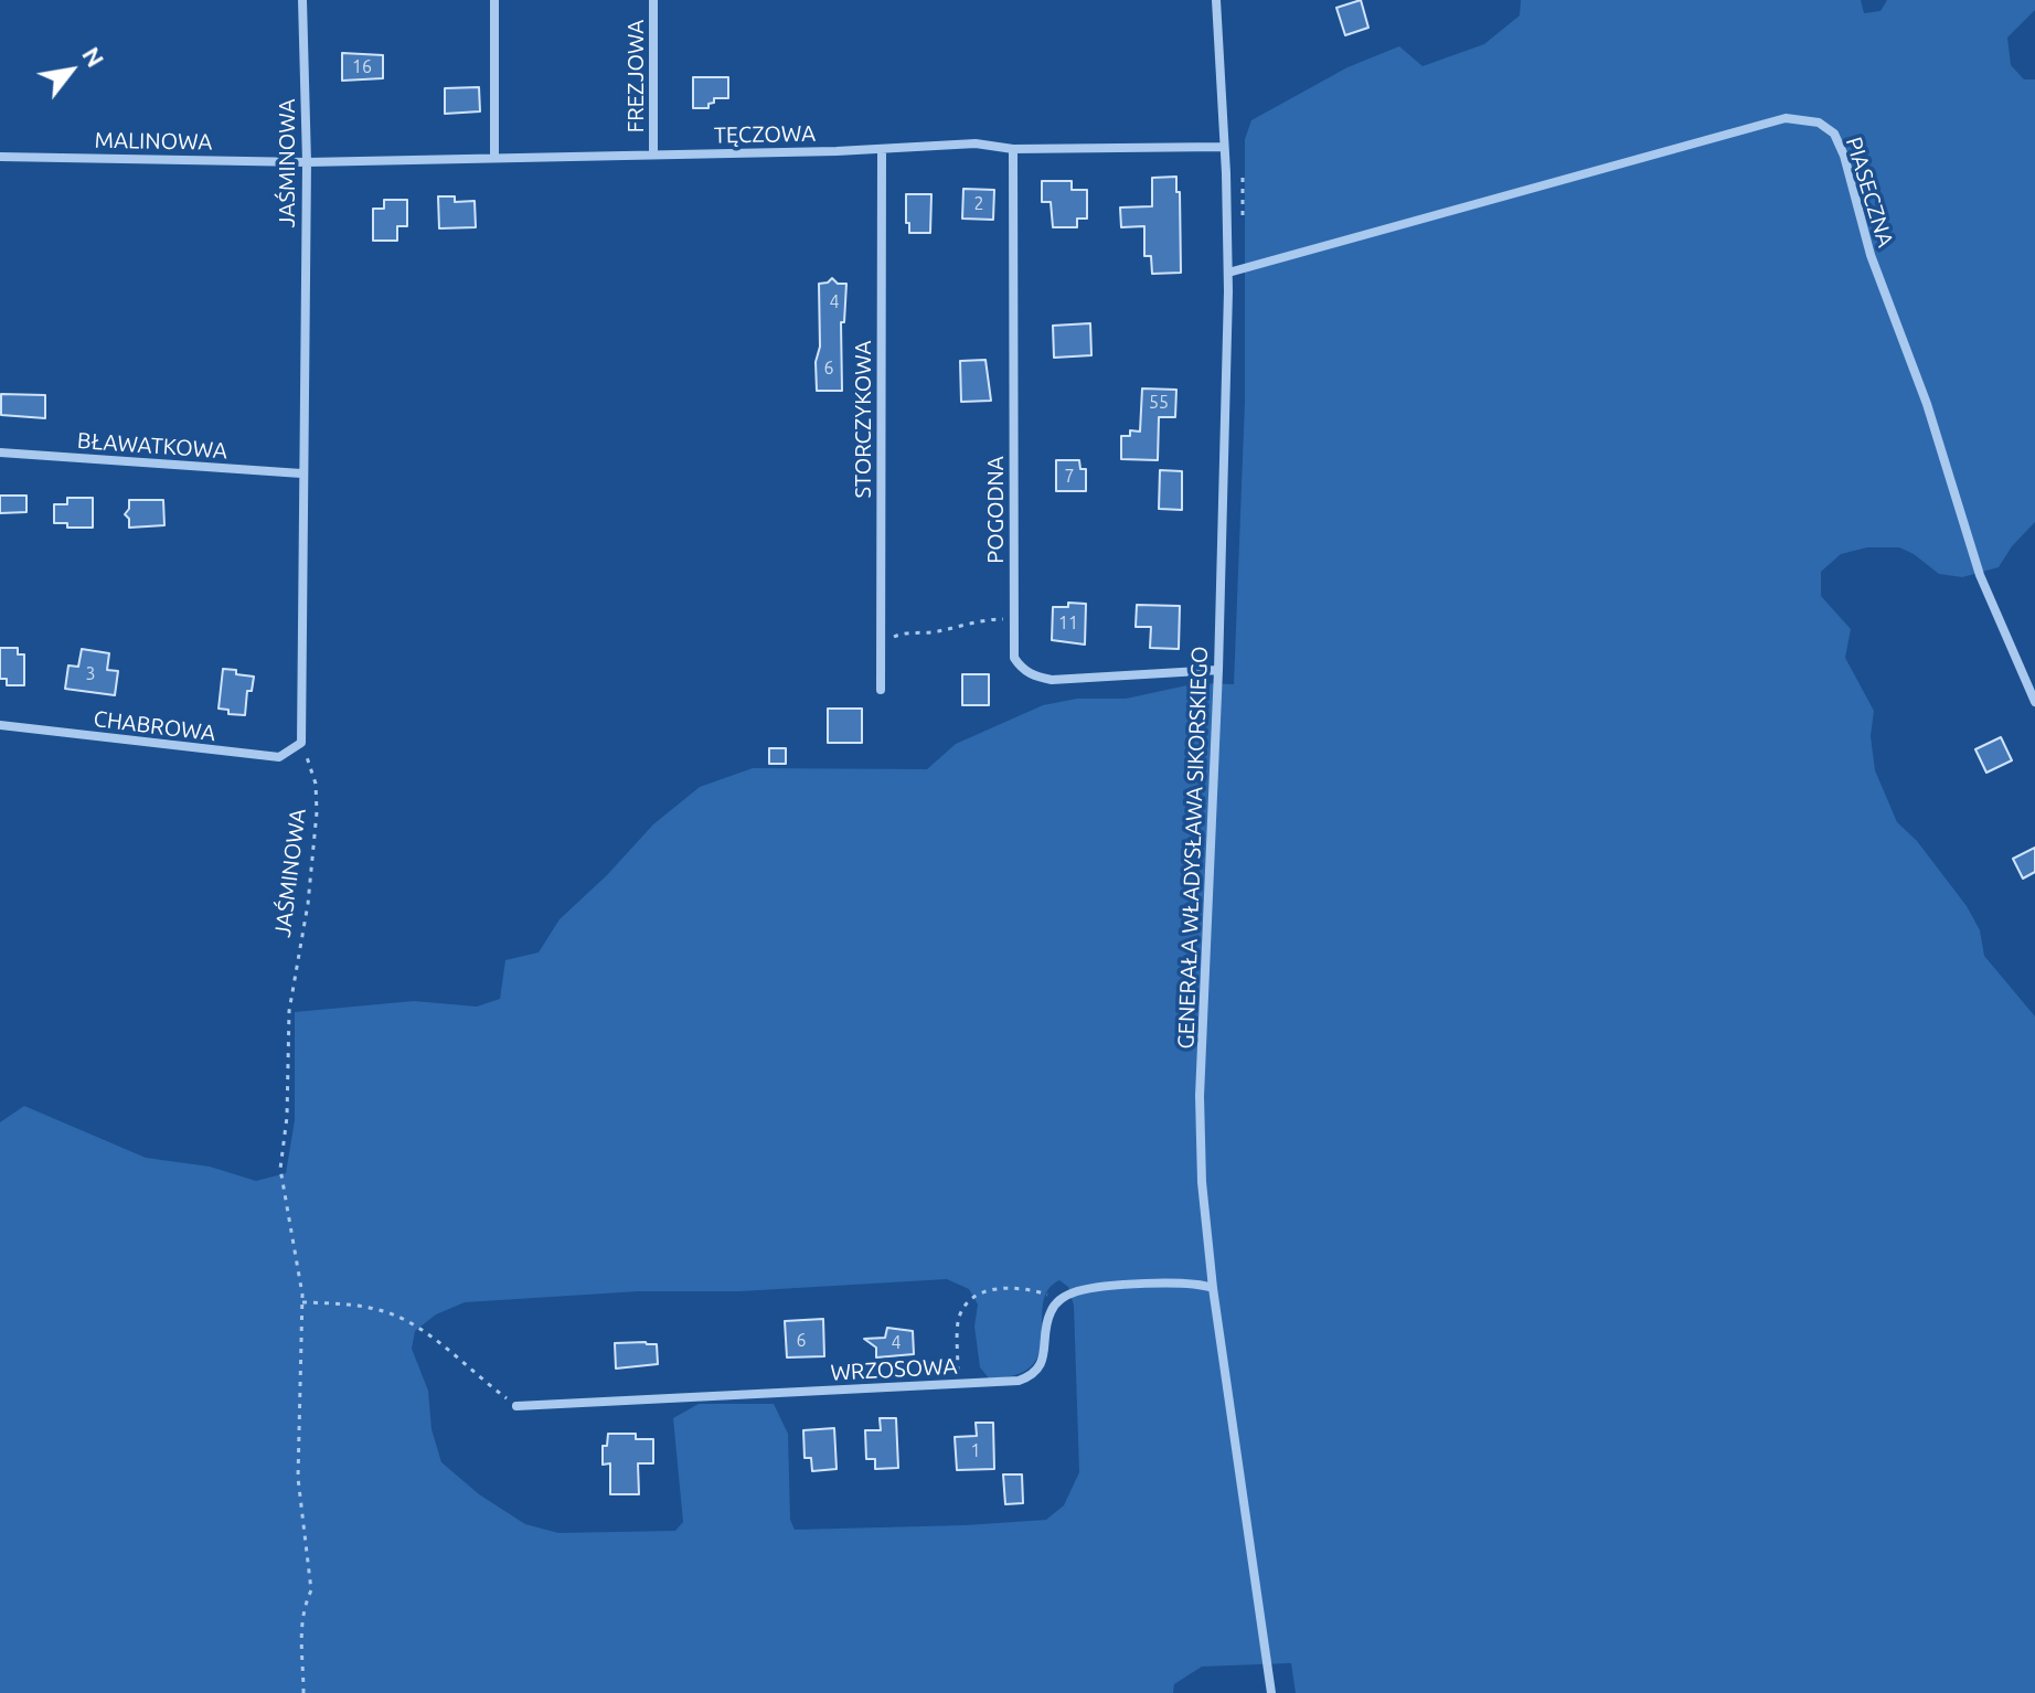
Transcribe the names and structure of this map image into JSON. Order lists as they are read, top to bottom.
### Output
{
  "streets": {
    "street": [
      "FREZJOWA",
      "TĘCZOWA",
      "MALINOWA",
      "JAŚMINOWA",
      "PIASECZNA",
      "STORCZYKOWA",
      "BŁAWATKOWA",
      "POGODNA",
      "CHABROWA",
      "GENERAŁA WŁADYSŁAWA SIKORSKIEGO",
      "WRZOSOWA"
    ]
  },
  "crossings": [
    ["FREZJOWA", "TĘCZOWA"],
    ["TĘCZOWA", "MALINOWA"],
    ["TĘCZOWA", "JAŚMINOWA"],
    ["TĘCZOWA", "STORCZYKOWA"],
    ["TĘCZOWA", "POGODNA"],
    ["TĘCZOWA", "GENERAŁA WŁADYSŁAWA SIKORSKIEGO"],
    ["MALINOWA", "JAŚMINOWA"],
    ["JAŚMINOWA", "BŁAWATKOWA"],
    ["JAŚMINOWA", "CHABROWA"],
    ["PIASECZNA", "GENERAŁA WŁADYSŁAWA SIKORSKIEGO"],
    ["POGODNA", "GENERAŁA WŁADYSŁAWA SIKORSKIEGO"]
  ],
  "house_numbers": [
    "16",
    "2",
    "4",
    "6",
    "55",
    "7",
    "11",
    "3",
    "6",
    "4",
    "1"
  ],
  "north": "top right"
}
